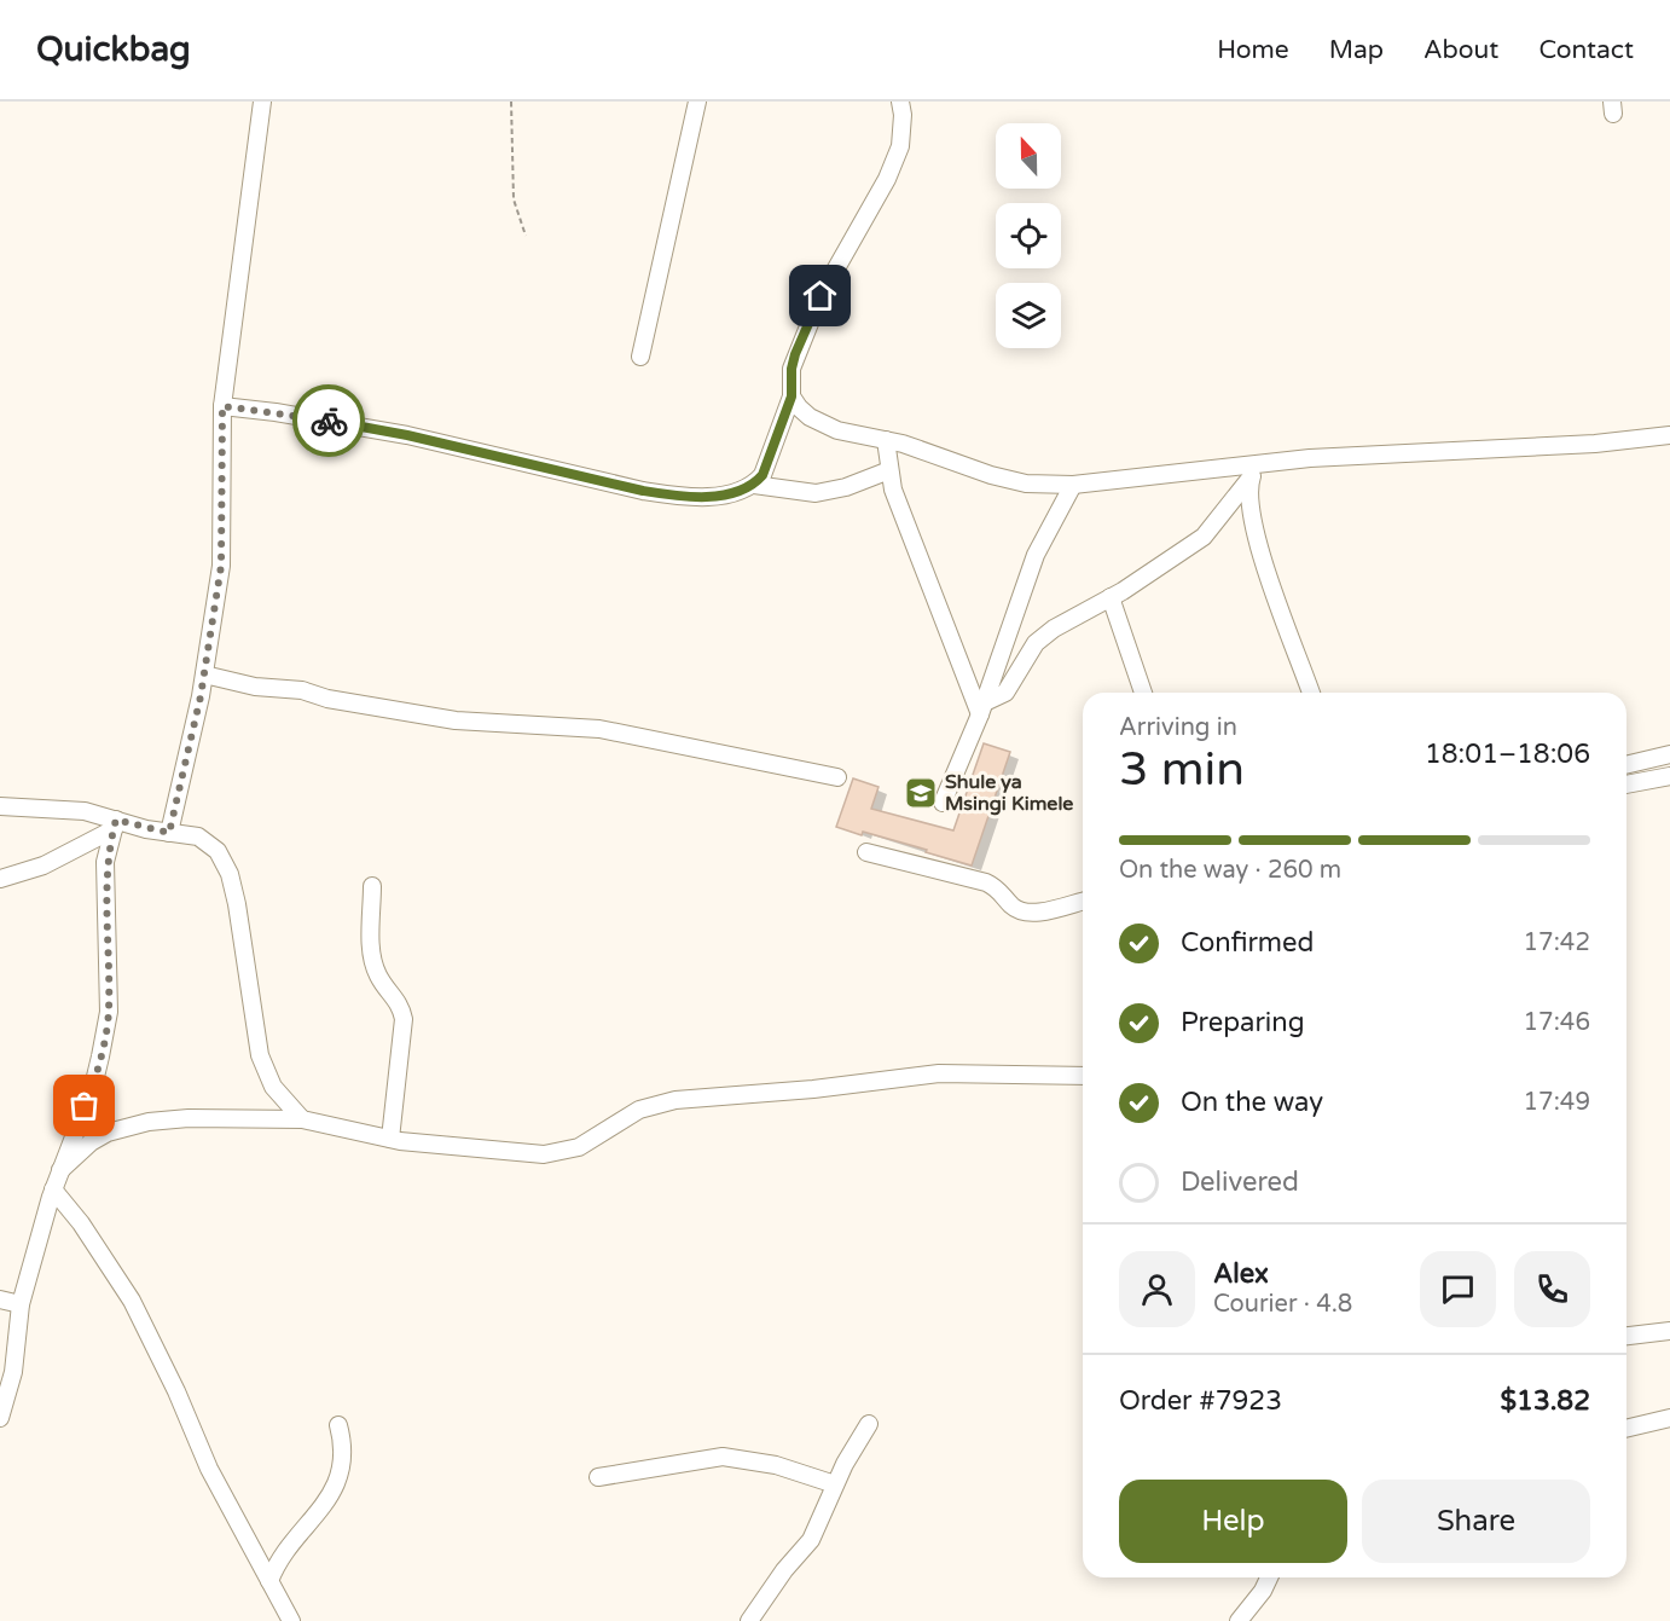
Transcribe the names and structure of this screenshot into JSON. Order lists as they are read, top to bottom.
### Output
{
  "places": {
    "school or university": ["Shule ya Msingi Kimele"]
  },
  "north": "top",
  "page": {
    "header": "Quickbag",
    "nav": [
      "Home",
      "Map",
      "About",
      "Contact"
    ],
    "heading": ["3 min", "Arriving in", "18:01–18:06"],
    "panel": [
      "Alex",
      "Courier · 4.8",
      "Order #7923",
      "$13.82"
    ],
    "bar": "On the way · 260 m",
    "list": [
      ["Confirmed", "17:42"],
      ["Preparing", "17:46"],
      ["On the way", "17:49"],
      "Delivered"
    ],
    "buttons": ["Help", "Share"]
  }
}
